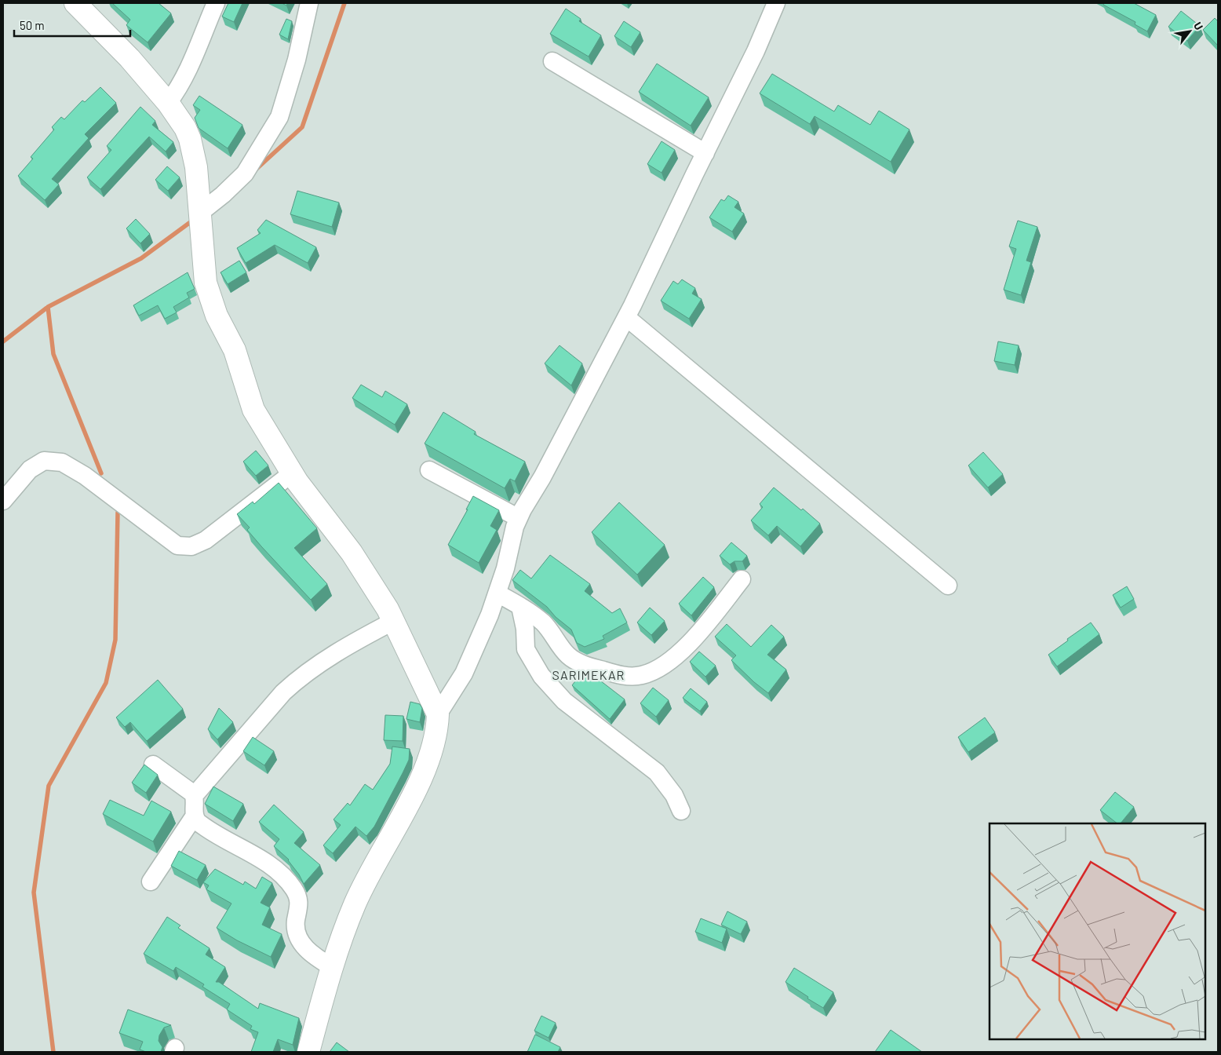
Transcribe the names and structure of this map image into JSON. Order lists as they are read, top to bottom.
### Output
{
  "districts": ["SARIMEKAR"],
  "scale_bar": "50 m",
  "north": "top right"
}
